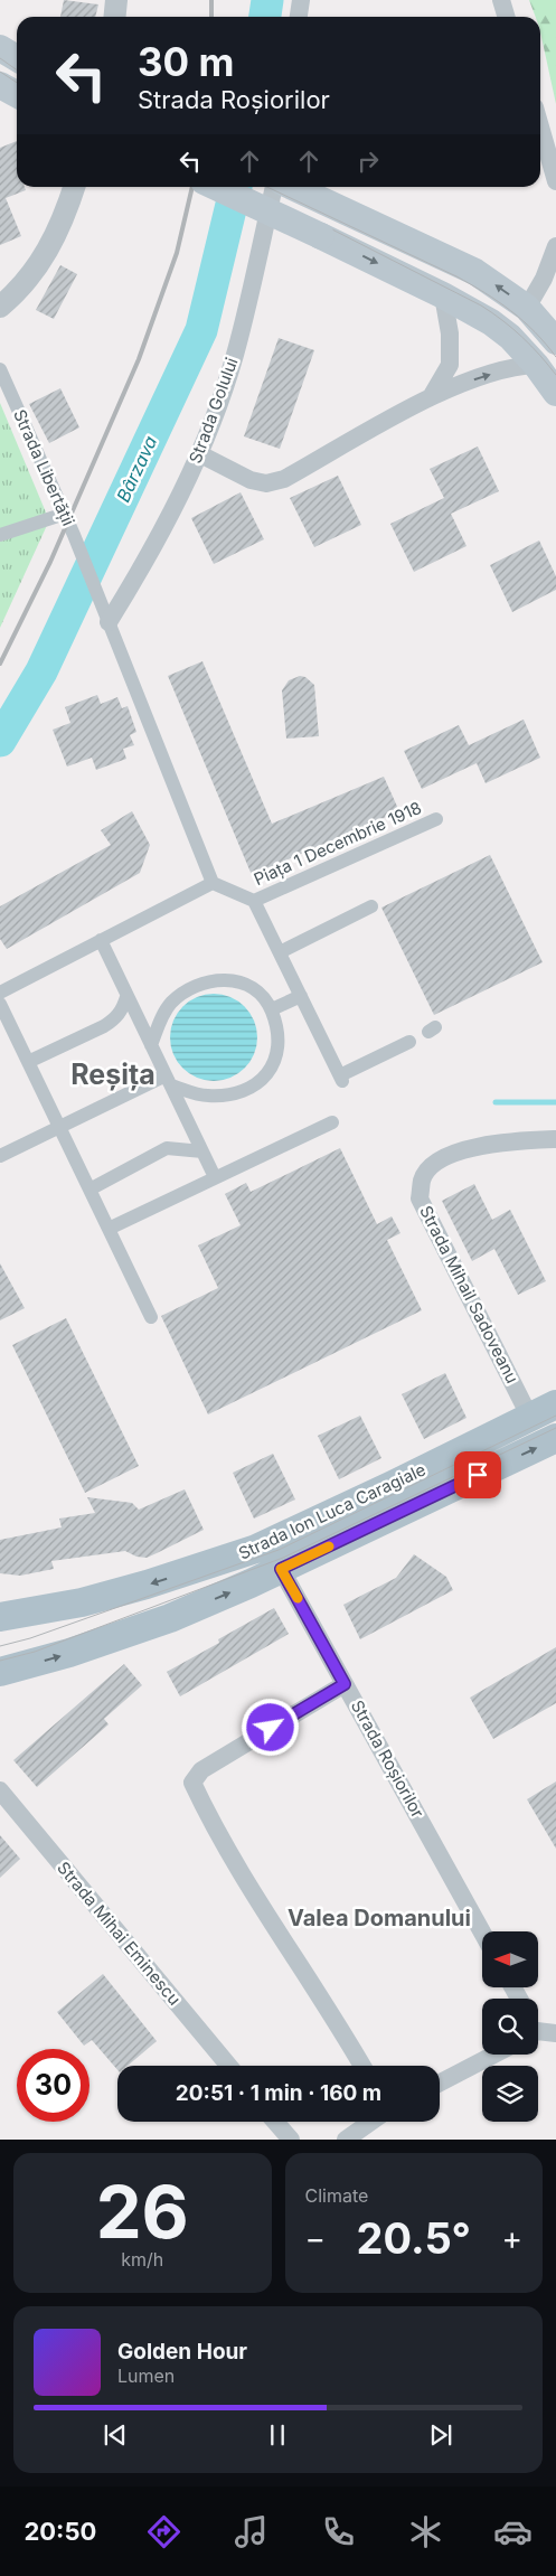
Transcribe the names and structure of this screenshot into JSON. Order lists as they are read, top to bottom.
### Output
{
  "streets": {
    "main road": ["Strada Ion Luca Caragiale"],
    "street": [
      "Strada Golului",
      "Strada Libertății",
      "Piața 1 Decembrie 1918",
      "Strada Mihail Sadoveanu",
      "Strada Roșiorilor",
      "Strada Mihai Eminescu"
    ]
  },
  "crossings": [
    ["Strada Golului", "Strada Libertății"],
    ["Strada Mihail Sadoveanu", "Strada Ion Luca Caragiale"],
    ["Strada Ion Luca Caragiale", "Strada Roșiorilor"]
  ],
  "districts": ["Reșița", "Valea Domanului"],
  "water": ["Bârzava"],
  "north": "left",
  "page": {
    "turn": ["30 m", "Strada Roșiorilor"],
    "limit": "30",
    "trip": "20:51 · 1 min · 160 m",
    "tile": [
      ["26", "km/h"],
      "Climate"
    ],
    "heat": ["−", "20.5°", "+"],
    "song": ["Golden Hour", "Lumen"],
    "tabs": "20:50"
  }
}
